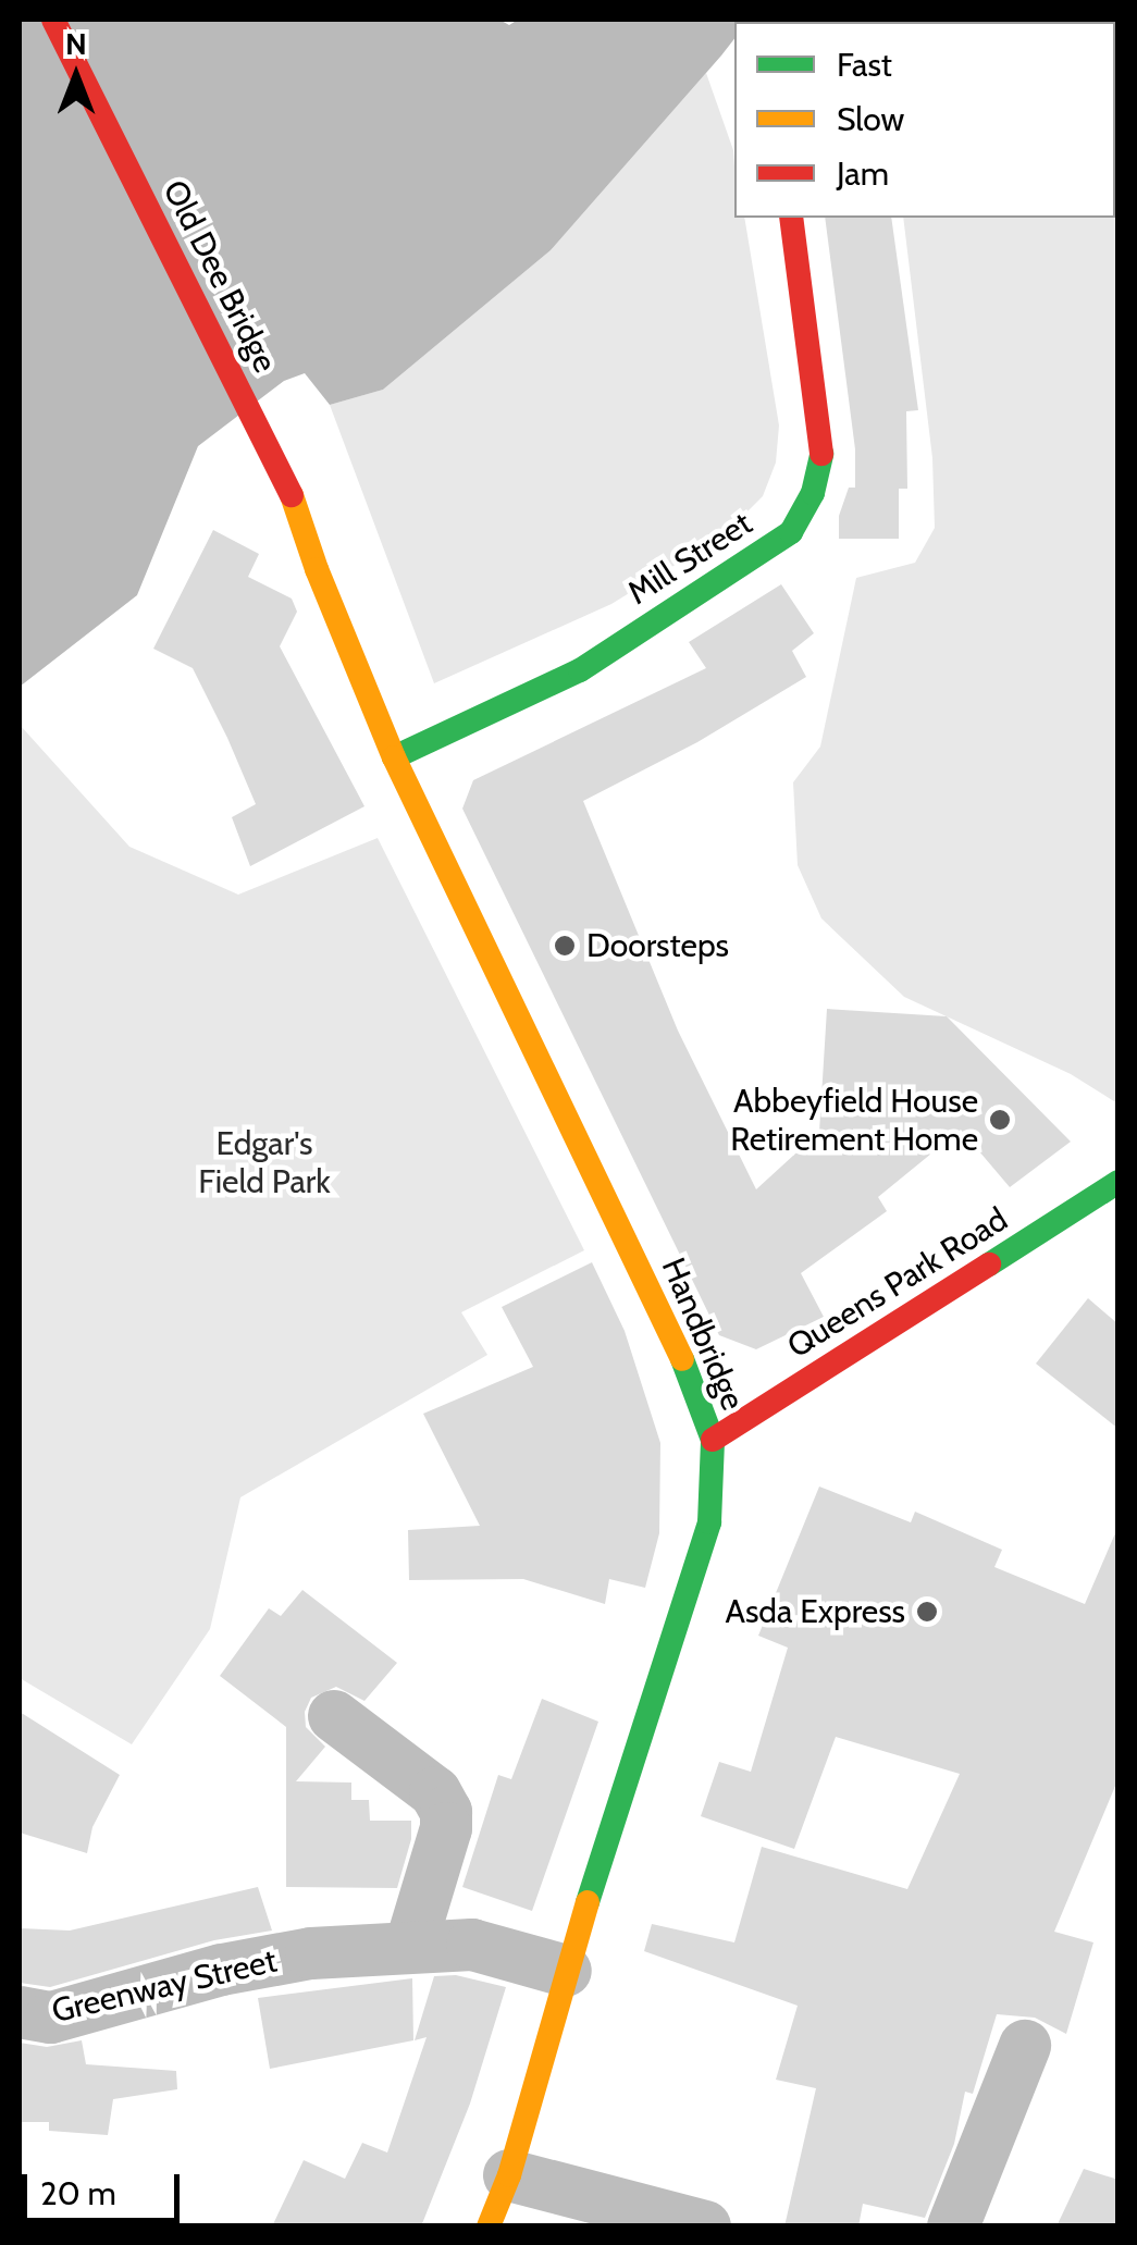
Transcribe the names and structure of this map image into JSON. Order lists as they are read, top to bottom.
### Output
{
  "streets": {
    "street": [
      "Old Dee Bridge",
      "Mill Street",
      "Queens Park Road",
      "Handbridge",
      "Greenway Street"
    ]
  },
  "crossings": [
    ["Old Dee Bridge", "Handbridge"],
    ["Mill Street", "Handbridge"],
    ["Queens Park Road", "Handbridge"],
    ["Handbridge", "Greenway Street"]
  ],
  "parks": ["Edgar's Field Park"],
  "places": ["Doorsteps", "Abbeyfield House Retirement Home", "Asda Express"],
  "legend": ["Fast", "Slow", "Jam"],
  "scale_bar": "20 m",
  "north": "top"
}
